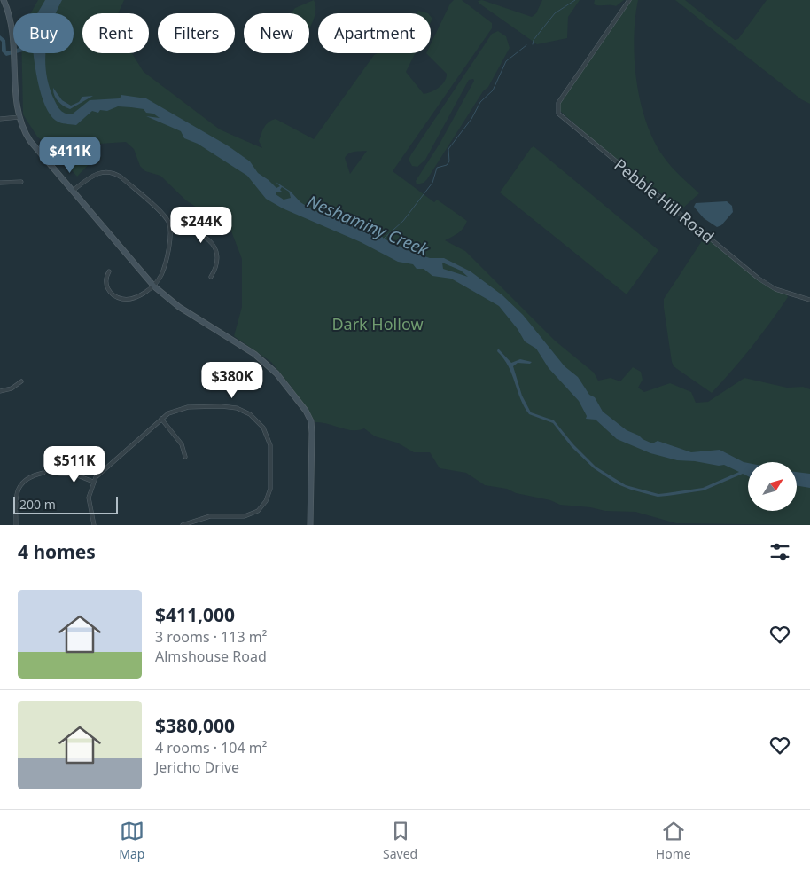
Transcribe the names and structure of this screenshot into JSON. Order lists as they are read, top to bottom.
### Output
{
  "streets": {
    "street": ["Pebble Hill Road"]
  },
  "water": ["Neshaminy Creek"],
  "parks": ["Dark Hollow"],
  "scale_bar": "200 m",
  "north": "top right",
  "page": {
    "chip": [
      "Buy",
      "Rent",
      "Filters",
      "New",
      "Apartment"
    ],
    "price": [
      "$411K",
      "$244K",
      "$380K",
      "$511K"
    ],
    "scale": "200 m",
    "heading": "4 homes",
    "list": [
      {
        "name": "$411,000",
        "note": "3 rooms · 113 m² · Almshouse Road"
      },
      {
        "name": "$380,000",
        "note": "4 rooms · 104 m² · Jericho Drive"
      }
    ],
    "tabs": ["Map", "Saved", "Home"]
  }
}
